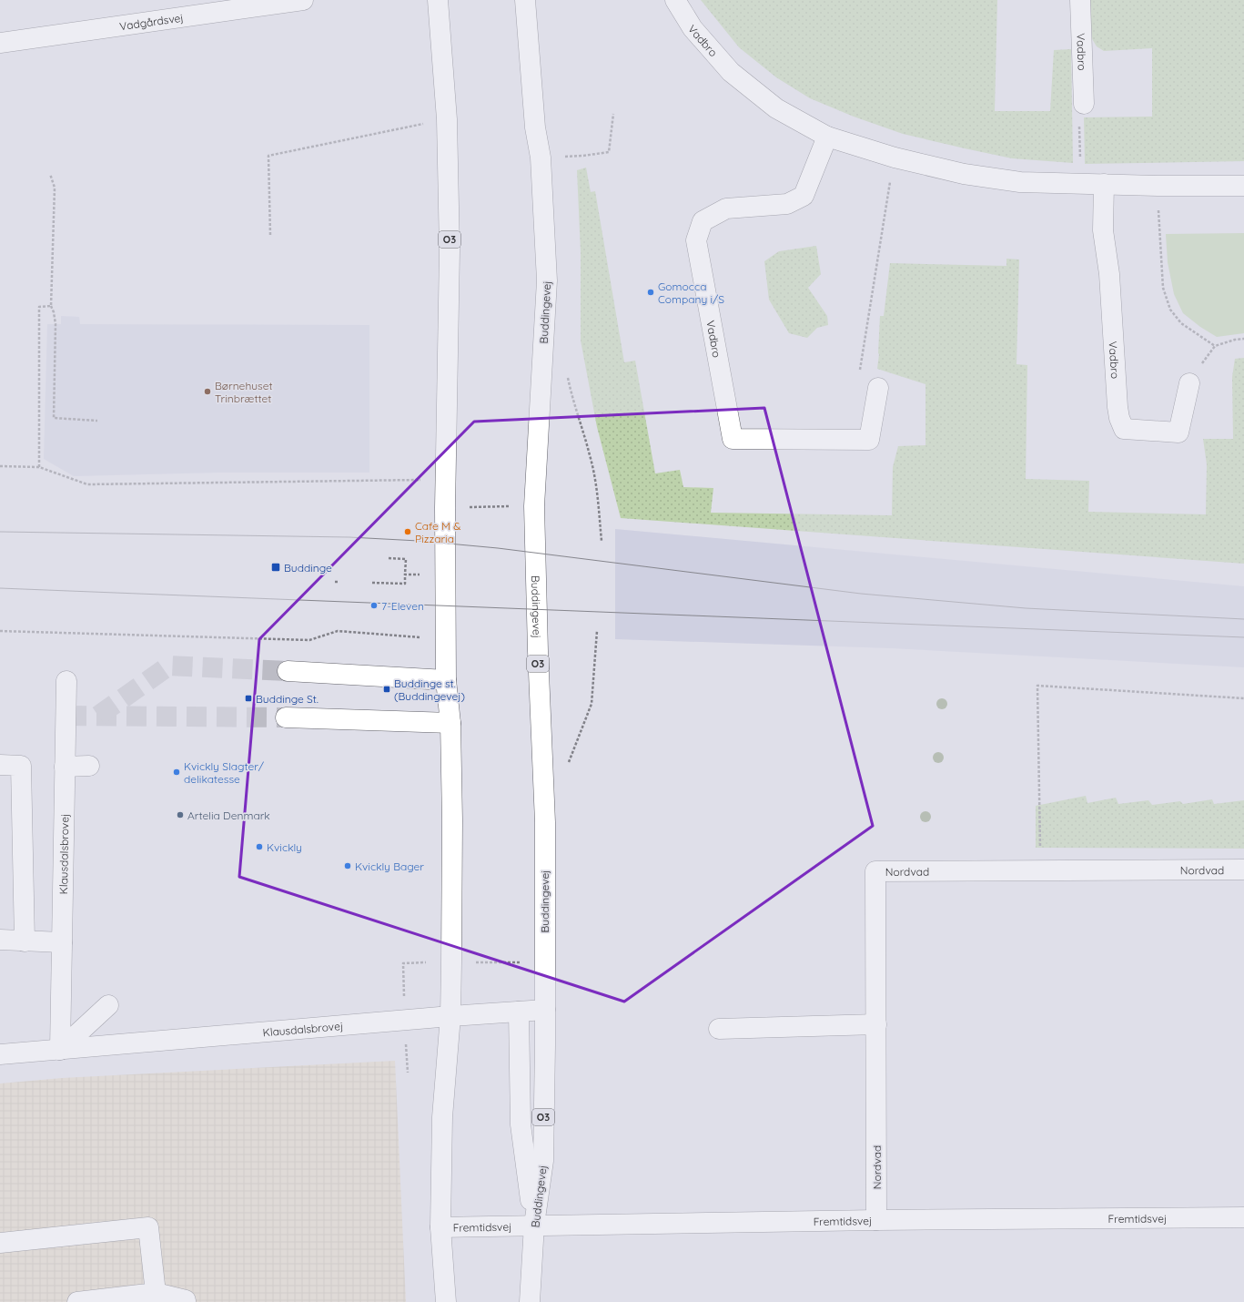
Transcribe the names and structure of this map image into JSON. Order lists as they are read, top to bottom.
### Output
{
  "streets": {
    "street": [
      "Vadgårdsvej",
      "Vadbro",
      "O3",
      "Buddingevej",
      "Klausdalsbrovej",
      "Nordvad",
      "Fremtidsvej"
    ]
  },
  "crossings": [
    ["O3", "Klausdalsbrovej"],
    ["O3", "Fremtidsvej"],
    ["Buddingevej", "Klausdalsbrovej"],
    ["Buddingevej", "Fremtidsvej"],
    ["Nordvad", "Fremtidsvej"]
  ],
  "places": {
    "other": [
      "Gomocca Company i/S",
      "Børnehuset Trinbrættet",
      "Cafe M & Pizzaria",
      "7-Eleven",
      "Kvickly Slagter/ delikatesse",
      "Artelia Denmark",
      "Kvickly",
      "Kvickly Bager"
    ],
    "transit": ["Buddinge", "Buddinge st. (Buddingevej)", "Buddinge St."]
  }
}
